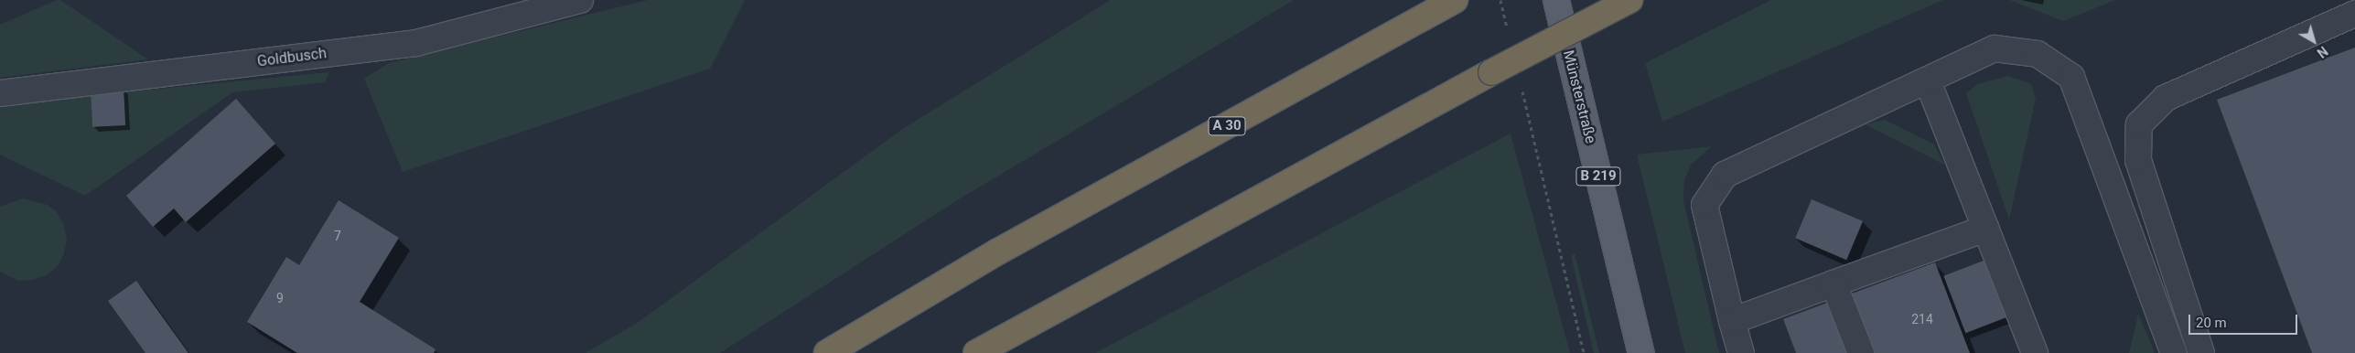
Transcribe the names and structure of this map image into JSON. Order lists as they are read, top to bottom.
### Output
{
  "streets": {
    "highway": ["A 30"],
    "main road": ["Münsterstraße", "B 219"],
    "street": ["Goldbusch"]
  },
  "house_numbers": ["7", "9", "214"],
  "scale_bar": "20 m",
  "north": "bottom right"
}
